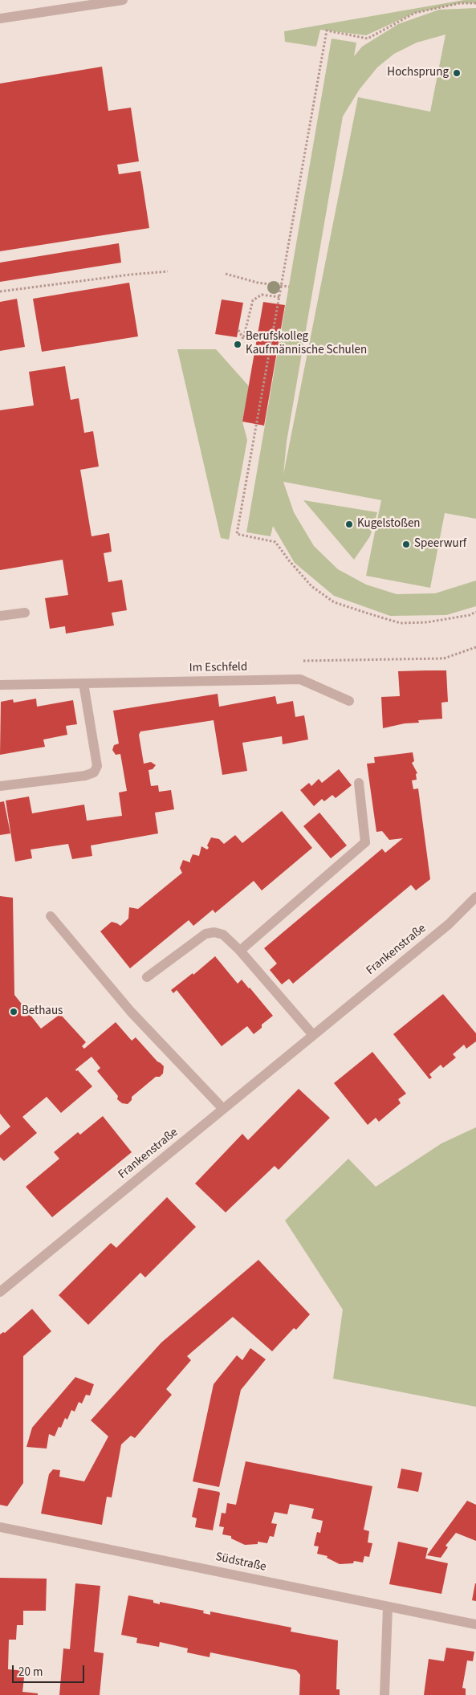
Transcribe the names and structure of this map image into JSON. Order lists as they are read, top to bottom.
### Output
{
  "streets": {
    "street": ["Im Eschfeld", "Frankenstraße", "Südstraße"]
  },
  "places": [
    "Hochsprung",
    "Berufskolleg Kaufmännische Schulen",
    "Kugelstoßen",
    "Speerwurf",
    "Bethaus"
  ],
  "scale_bar": "20 m"
}
